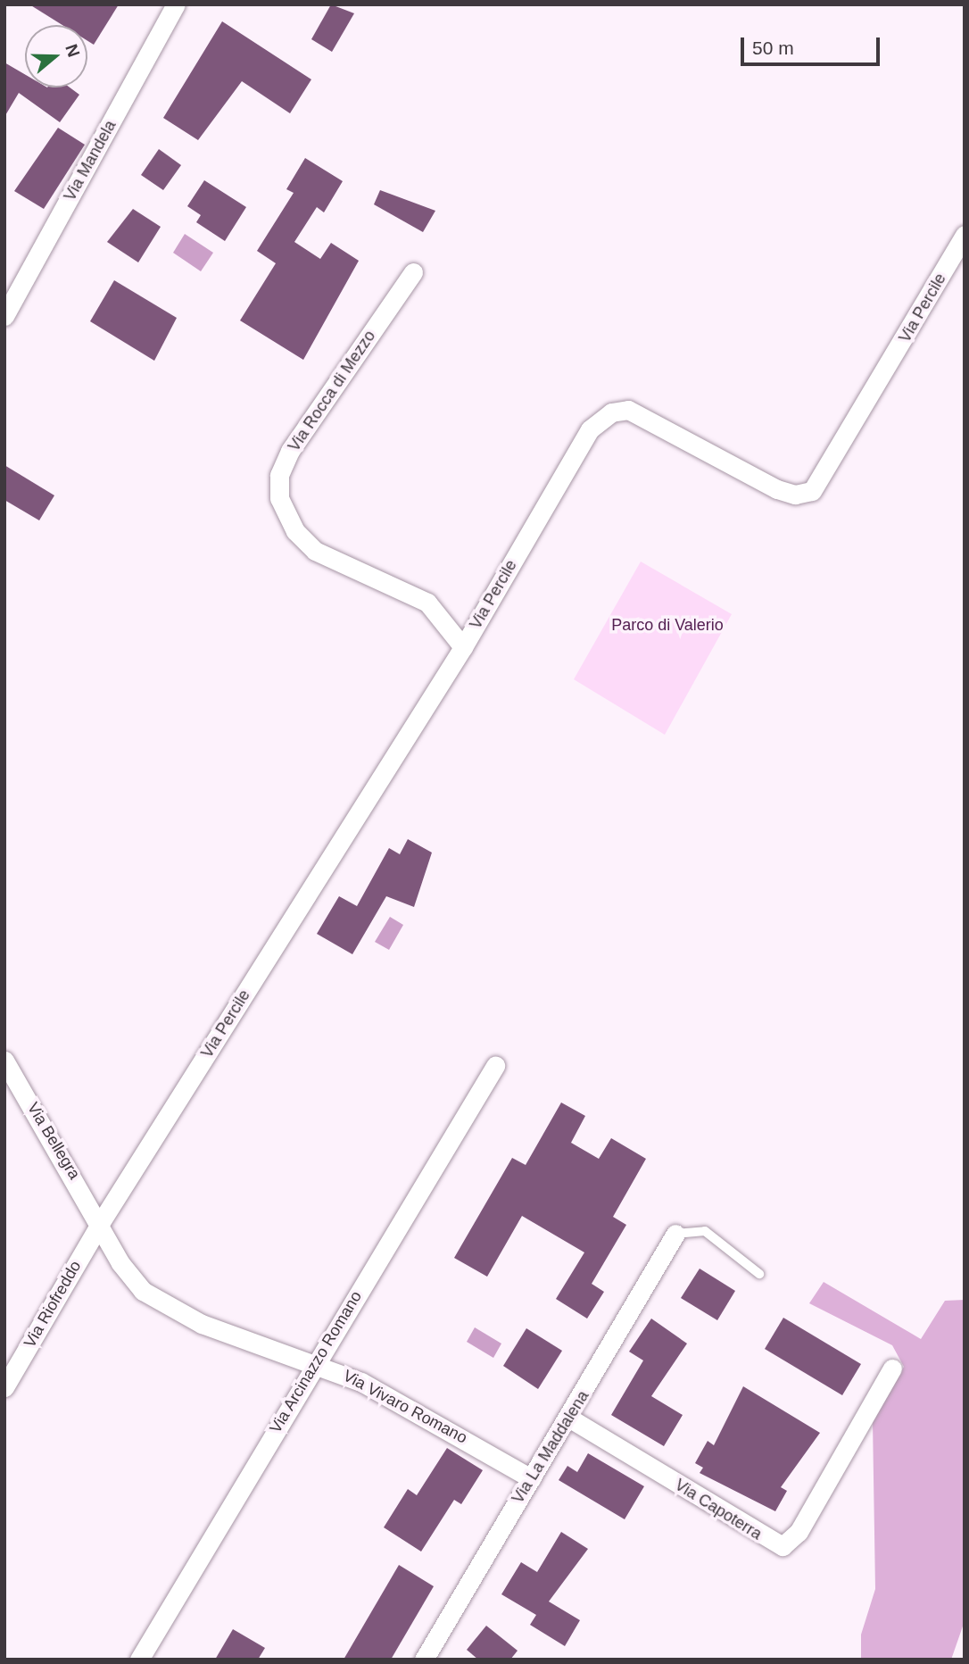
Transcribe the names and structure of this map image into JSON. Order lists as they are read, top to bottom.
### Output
{
  "streets": {
    "street": [
      "Via Mandela",
      "Via Percile",
      "Via Rocca di Mezzo",
      "Via Bellegra",
      "Via Riofreddo",
      "Via Arcinazzo Romano",
      "Via Vivaro Romano",
      "Via La Maddalena",
      "Via Capoterra"
    ]
  },
  "crossings": [
    ["Via Percile", "Via Rocca di Mezzo"],
    ["Via Percile", "Via Bellegra"],
    ["Via Percile", "Via Riofreddo"],
    ["Via Percile", "Via Vivaro Romano"],
    ["Via Bellegra", "Via Riofreddo"],
    ["Via Bellegra", "Via Vivaro Romano"],
    ["Via Riofreddo", "Via Vivaro Romano"],
    ["Via Arcinazzo Romano", "Via Vivaro Romano"],
    ["Via Vivaro Romano", "Via La Maddalena"],
    ["Via La Maddalena", "Via Capoterra"]
  ],
  "parks": ["Parco di Valerio"],
  "scale_bar": "50 m",
  "north": "right"
}
